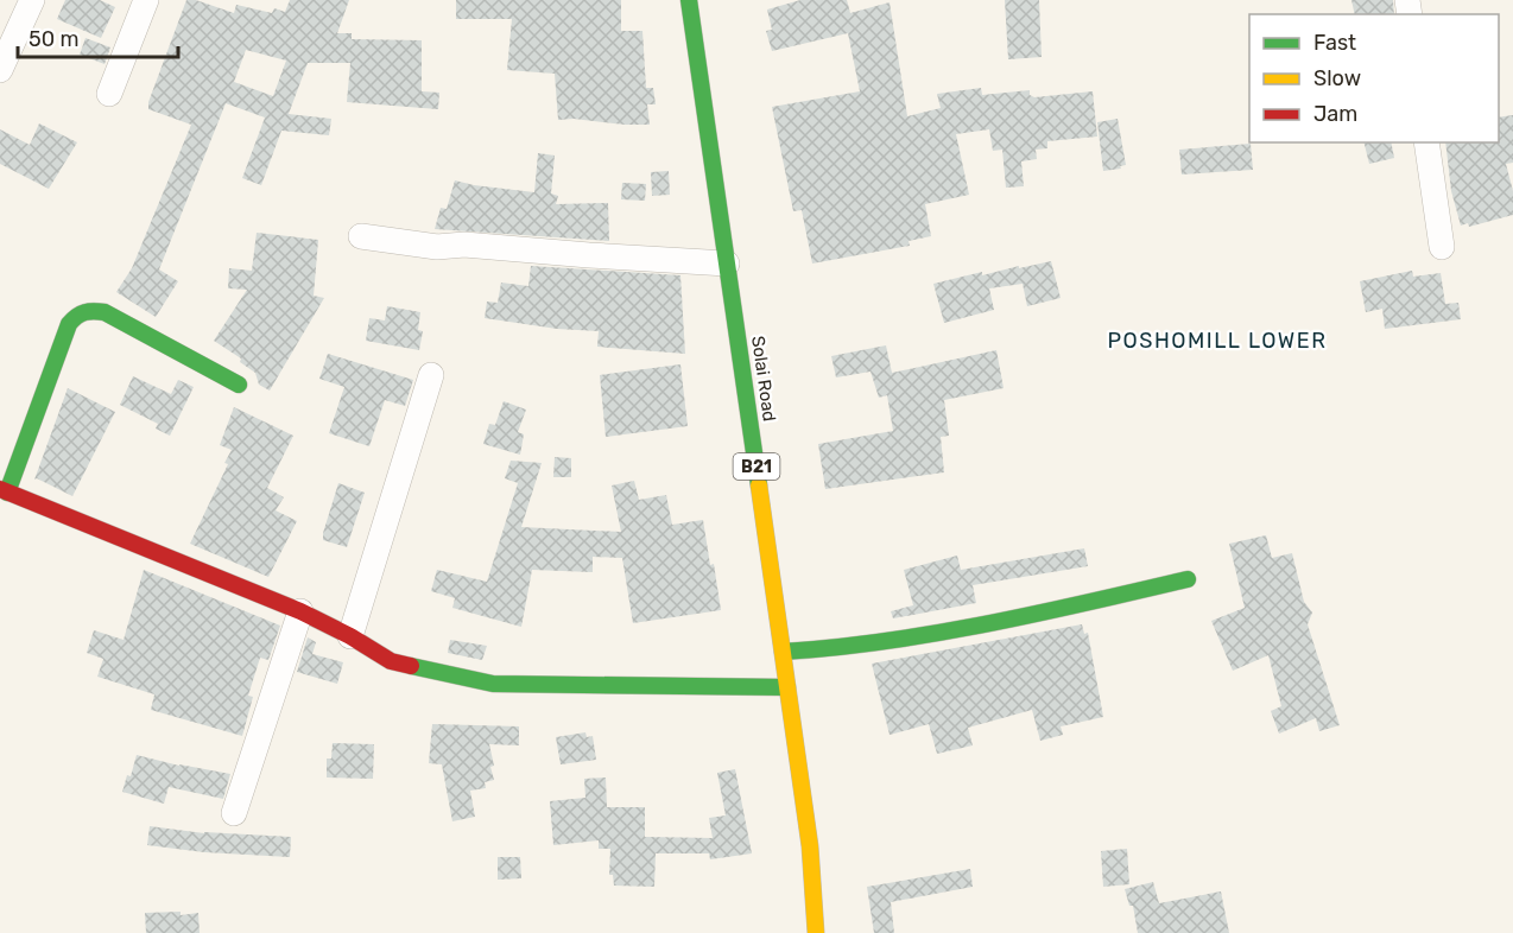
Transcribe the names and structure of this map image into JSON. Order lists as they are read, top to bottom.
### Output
{
  "streets": {
    "main road": ["Solai Road", "B21"]
  },
  "districts": ["POSHOMILL LOWER"],
  "legend": ["Fast", "Slow", "Jam"],
  "scale_bar": "50 m"
}
